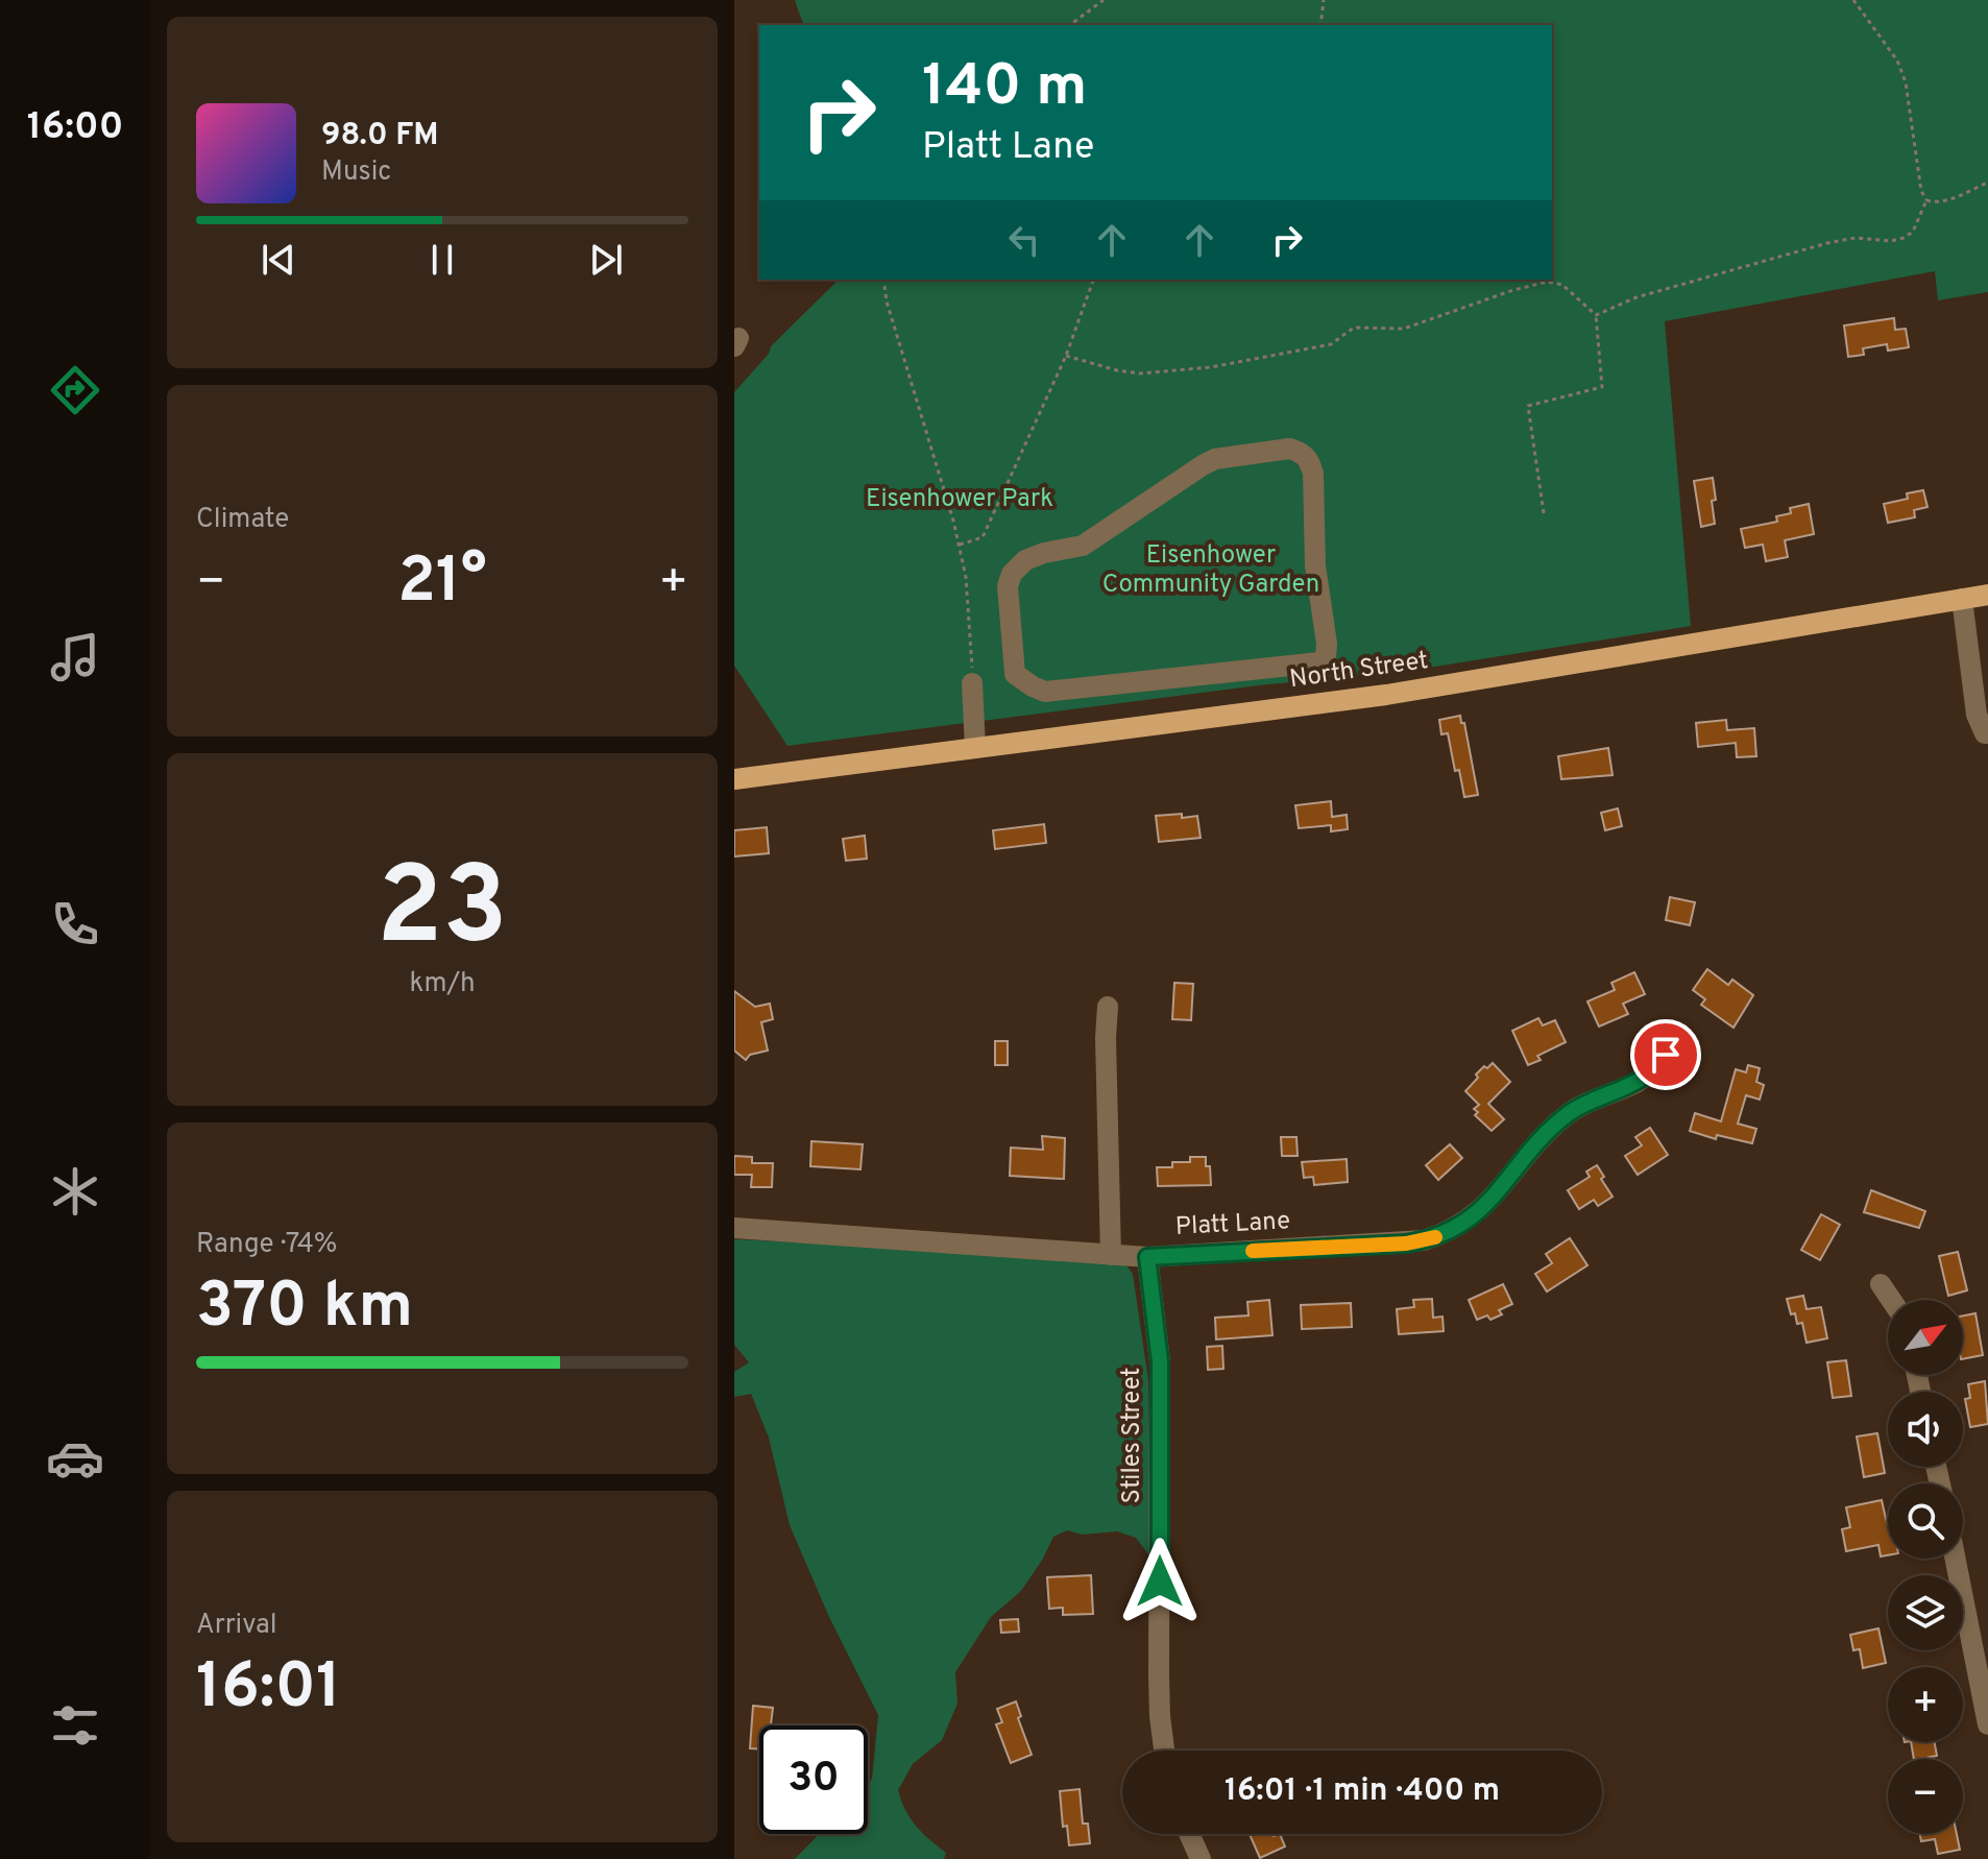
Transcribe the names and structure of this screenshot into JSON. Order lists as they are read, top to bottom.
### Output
{
  "streets": {
    "main road": ["North Street"],
    "street": ["Platt Lane", "Stiles Street"]
  },
  "crossings": [
    ["Platt Lane", "Stiles Street"]
  ],
  "parks": ["Eisenhower Park", "Eisenhower Community Garden"],
  "north": "top right",
  "page": {
    "tabs": "16:00",
    "turn": ["140 m", "Platt Lane"],
    "song": ["98.0 FM", "Music"],
    "tile": [
      "Climate",
      ["23", "km/h"],
      ["Range · 74%", "370 km"],
      ["Arrival", "16:01"]
    ],
    "heat": ["−", "21°", "+"],
    "map_buttons": ["+", "−"],
    "limit": "30",
    "trip": "16:01 · 1 min · 400 m"
  }
}
